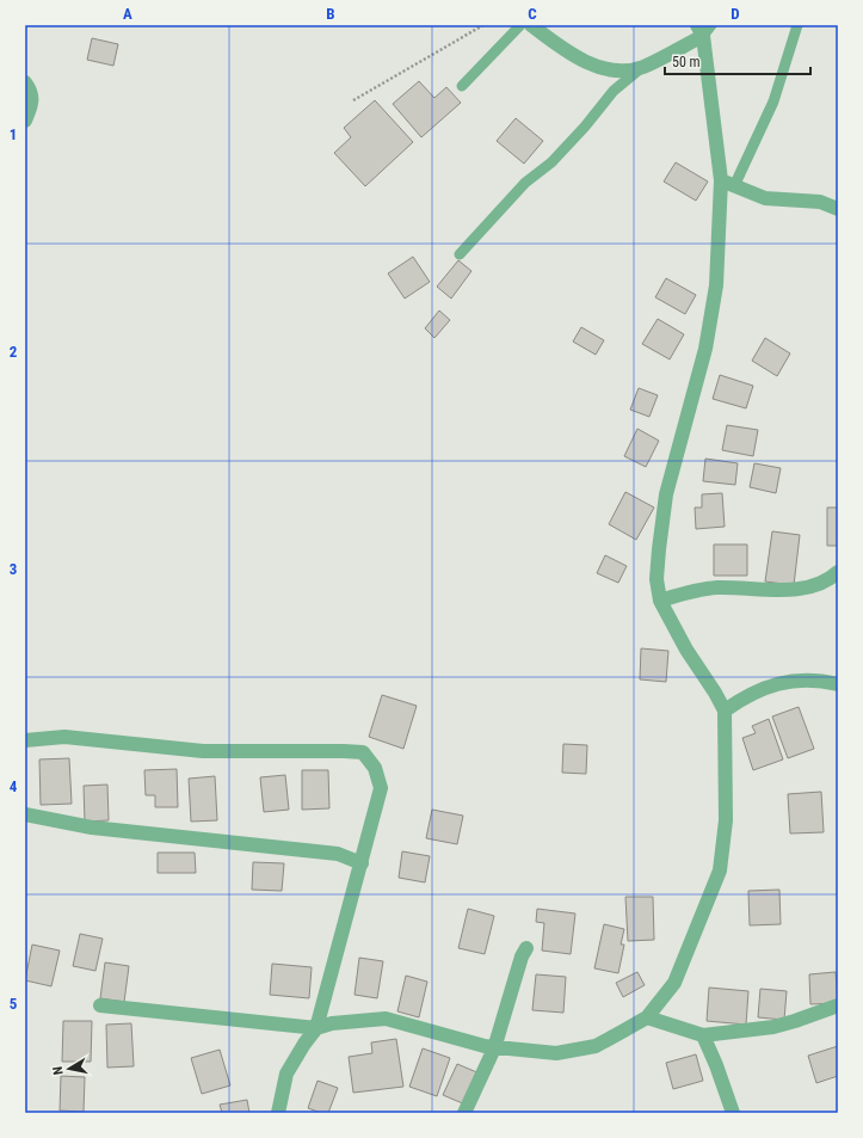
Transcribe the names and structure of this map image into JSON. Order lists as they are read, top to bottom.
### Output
{
  "scale_bar": "50 m",
  "north": "left",
  "grid": {
    "columns": [
      "A",
      "B",
      "C",
      "D"
    ],
    "rows": [
      "1",
      "2",
      "3",
      "4",
      "5"
    ]
  }
}
